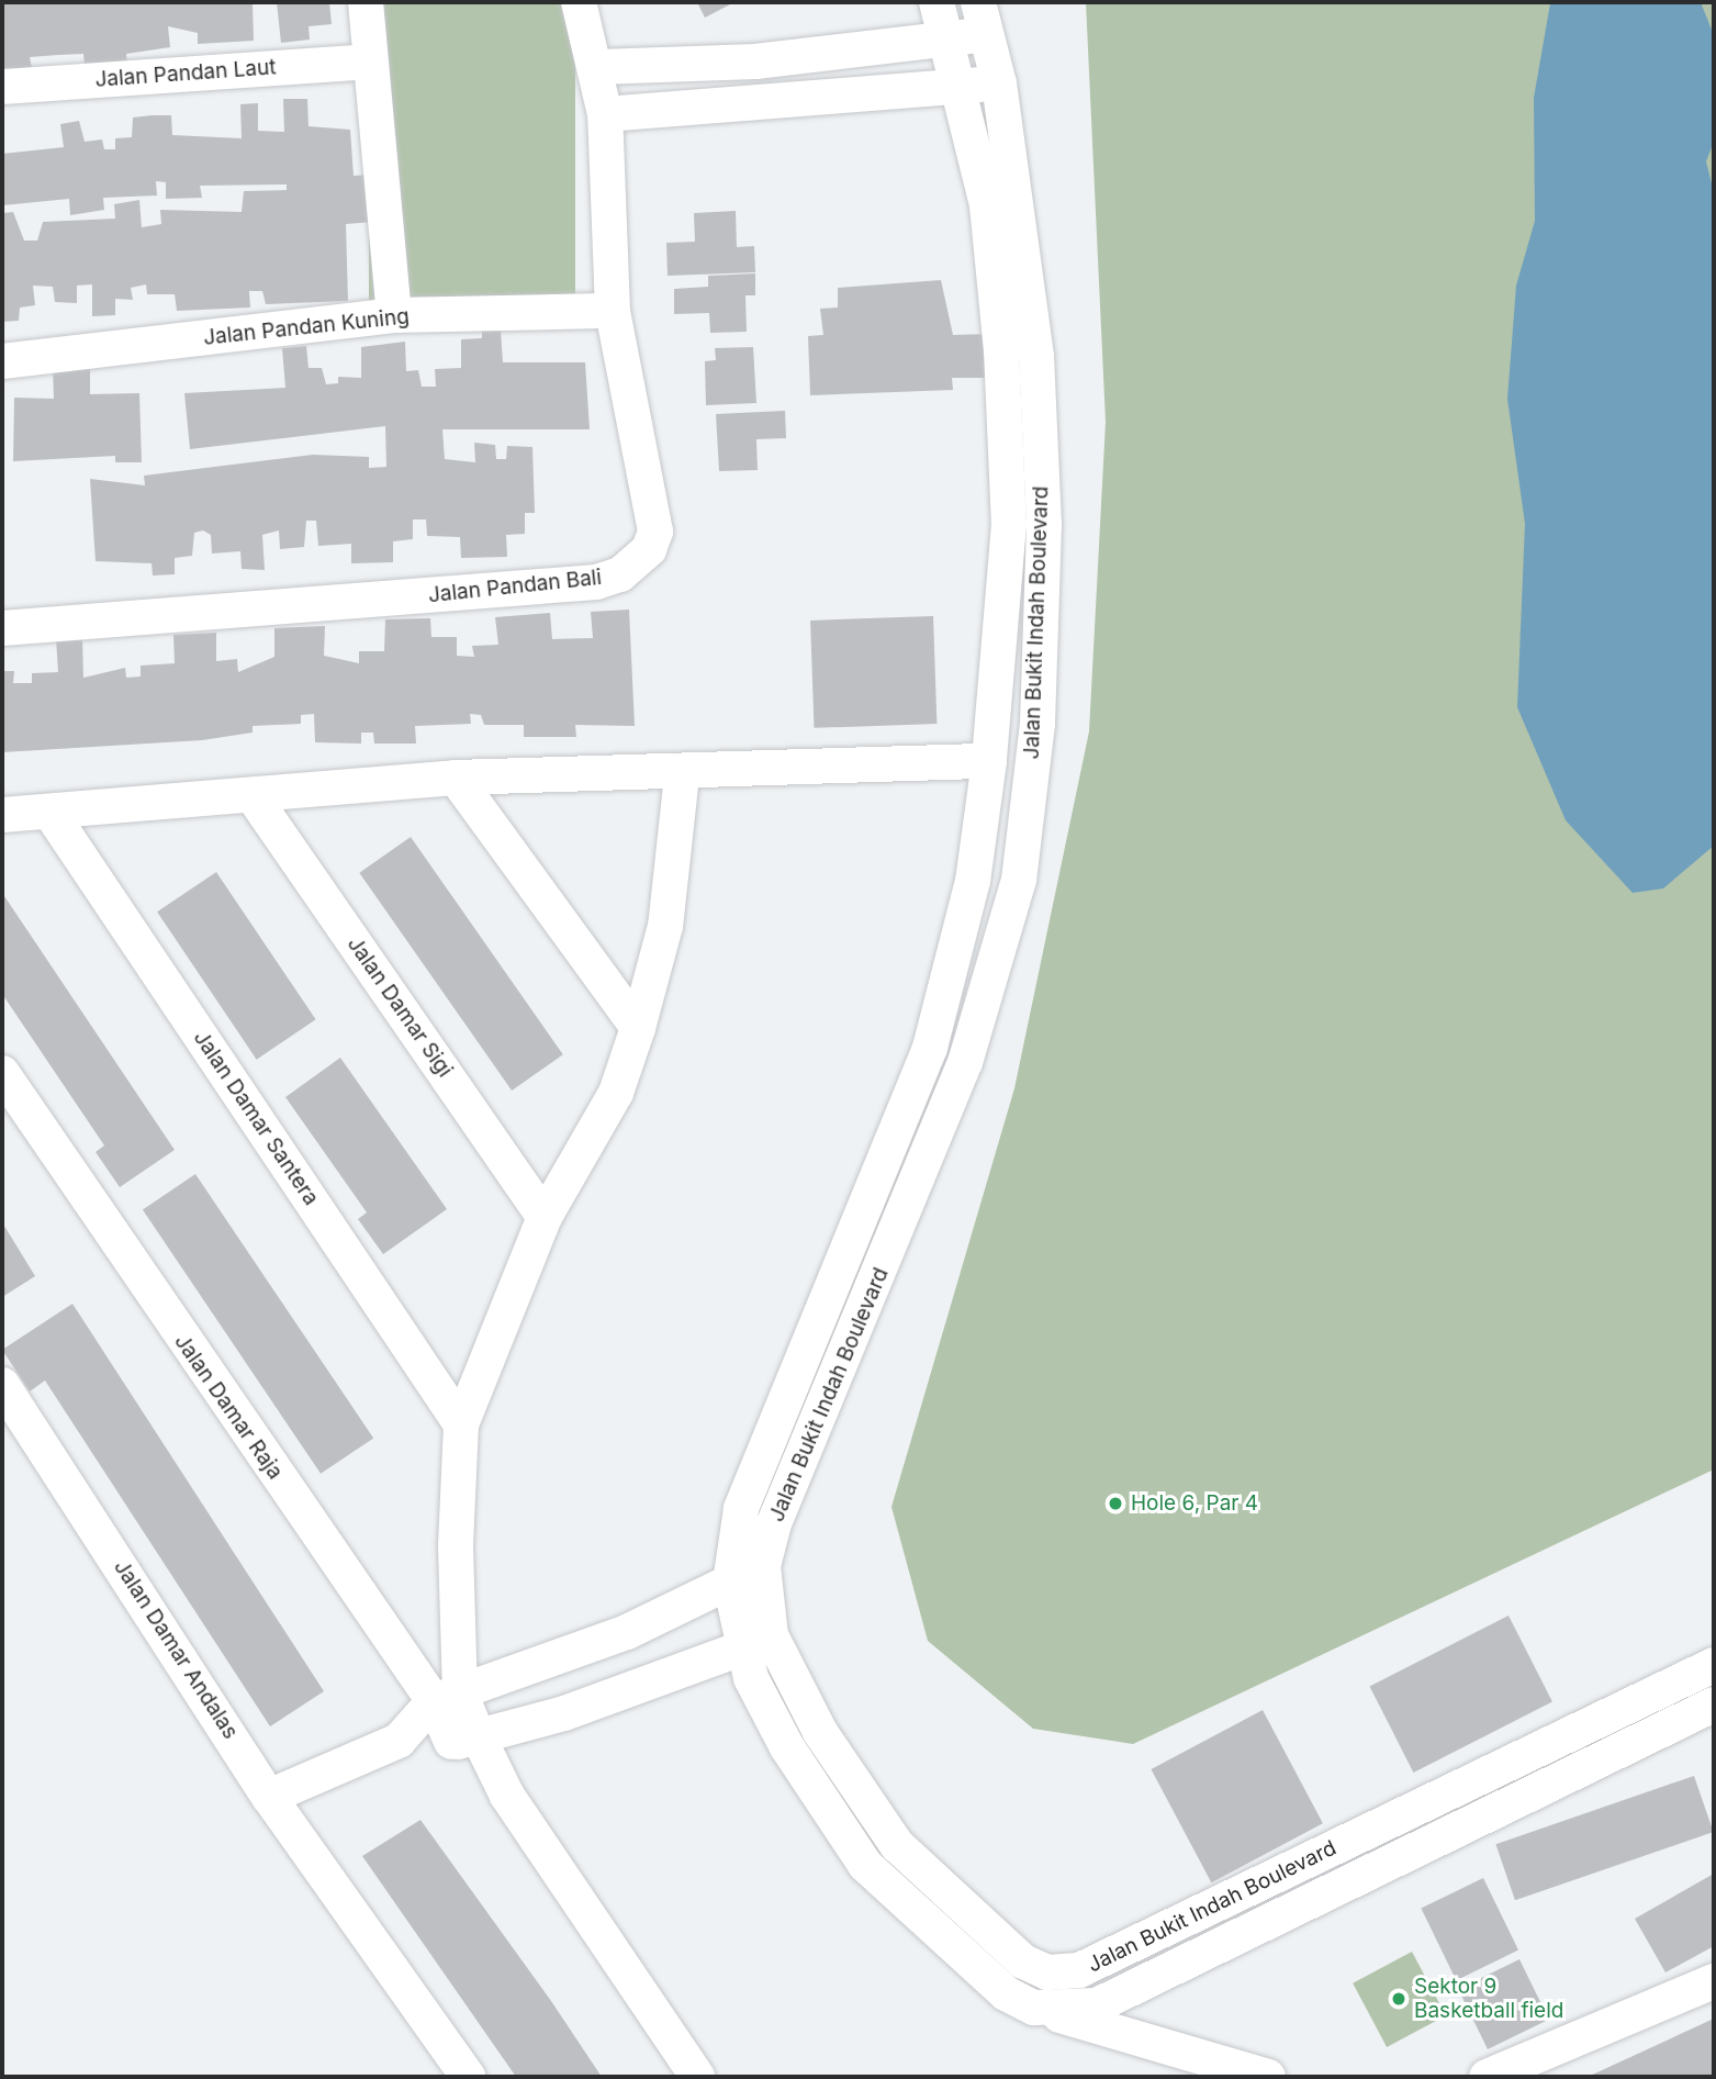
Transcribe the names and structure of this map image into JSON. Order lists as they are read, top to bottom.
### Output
{
  "streets": {
    "street": [
      "Jalan Pandan Laut",
      "Jalan Pandan Kuning",
      "Jalan Pandan Bali",
      "Jalan Bukit Indah Boulevard",
      "Jalan Damar Sigi",
      "Jalan Damar Santera",
      "Jalan Damar Raja",
      "Jalan Damar Andalas"
    ]
  },
  "crossings": [
    ["Jalan Pandan Kuning", "Jalan Pandan Bali"]
  ],
  "places": ["Hole 6, Par 4", "Sektor 9 Basketball field"]
}
